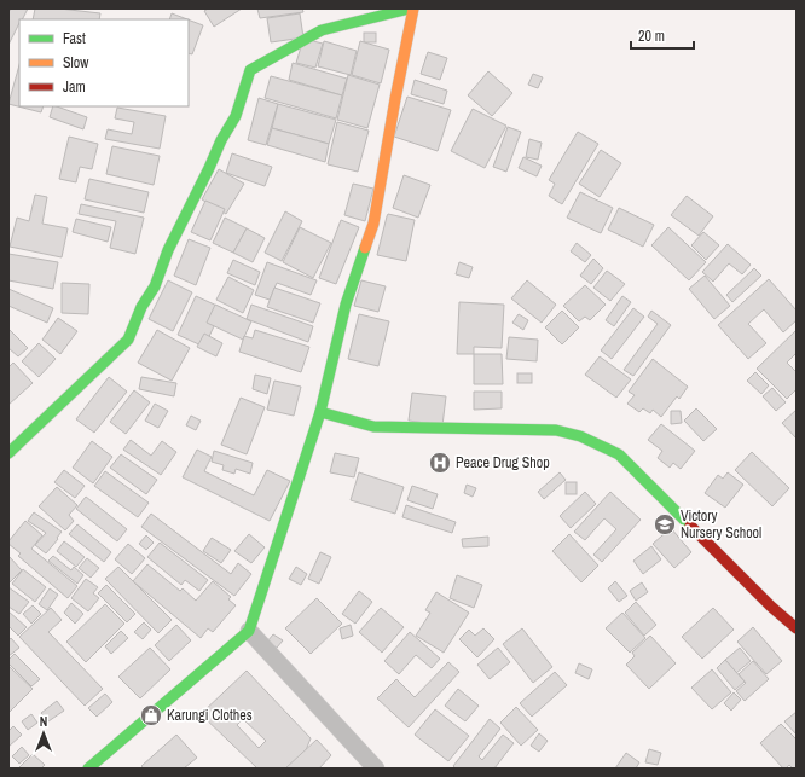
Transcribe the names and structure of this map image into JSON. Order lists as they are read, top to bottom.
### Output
{
  "places": {
    "hospital": ["Peace Drug Shop"],
    "school or university": ["Victory Nursery School"],
    "shop": ["Karungi Clothes"]
  },
  "legend": ["Fast", "Slow", "Jam"],
  "scale_bar": "20 m",
  "north": "top"
}
